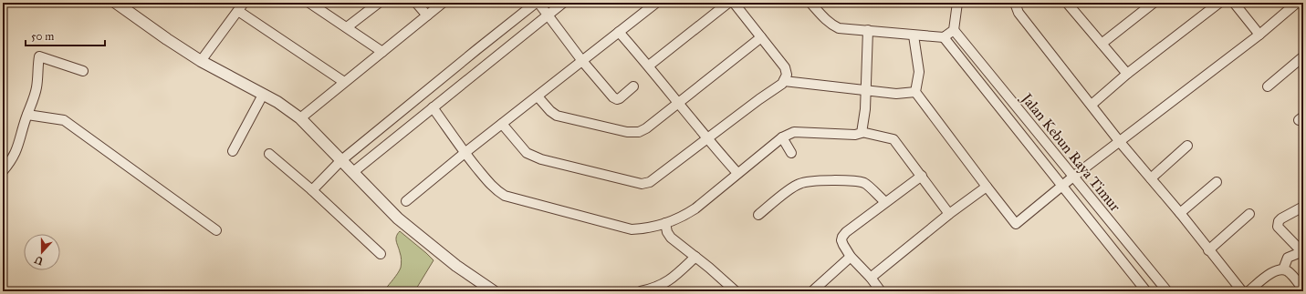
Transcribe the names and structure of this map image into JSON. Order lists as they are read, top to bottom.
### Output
{
  "streets": {
    "street": ["Jalan Kebun Raya Timur"]
  },
  "scale_bar": "50 m",
  "north": "bottom"
}
